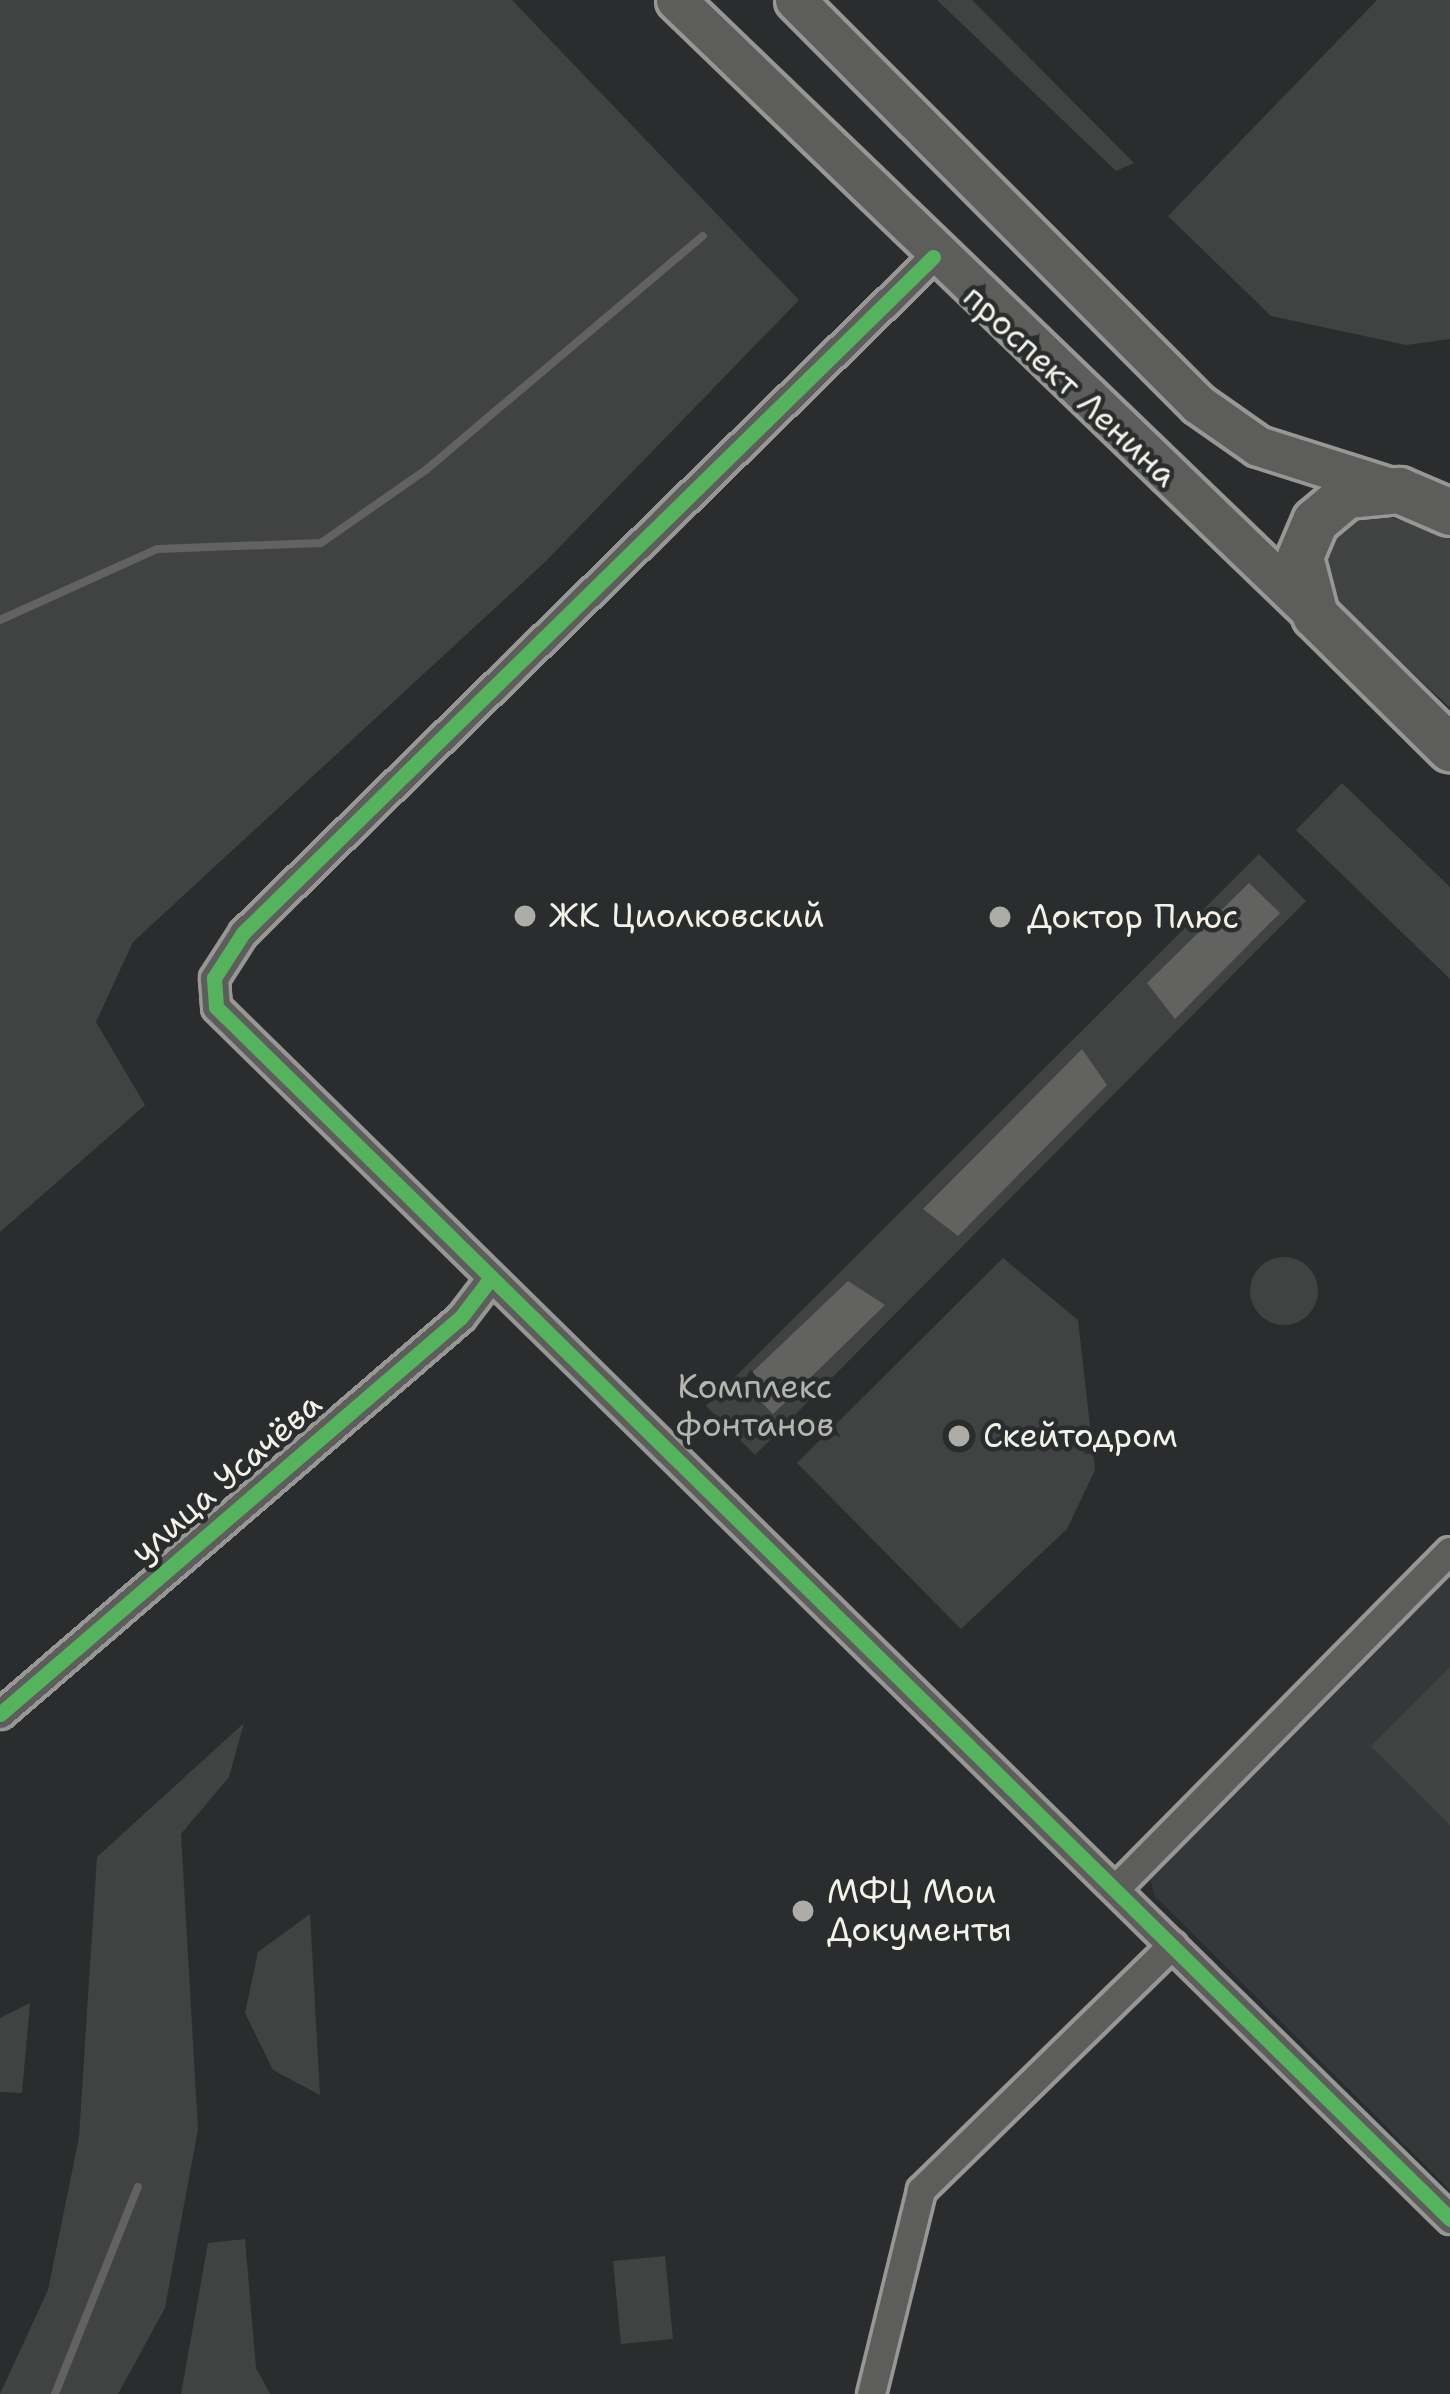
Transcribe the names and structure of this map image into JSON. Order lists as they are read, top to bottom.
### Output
{
  "streets": {
    "main road": ["проспект Ленина"],
    "street": ["улица Усачёва"]
  },
  "parks": ["Комплекс фонтанов"],
  "places": [
    "ЖК Циолковский",
    "Доктор Плюс",
    "Скейтодром",
    "МФЦ Мои Документы"
  ]
}
